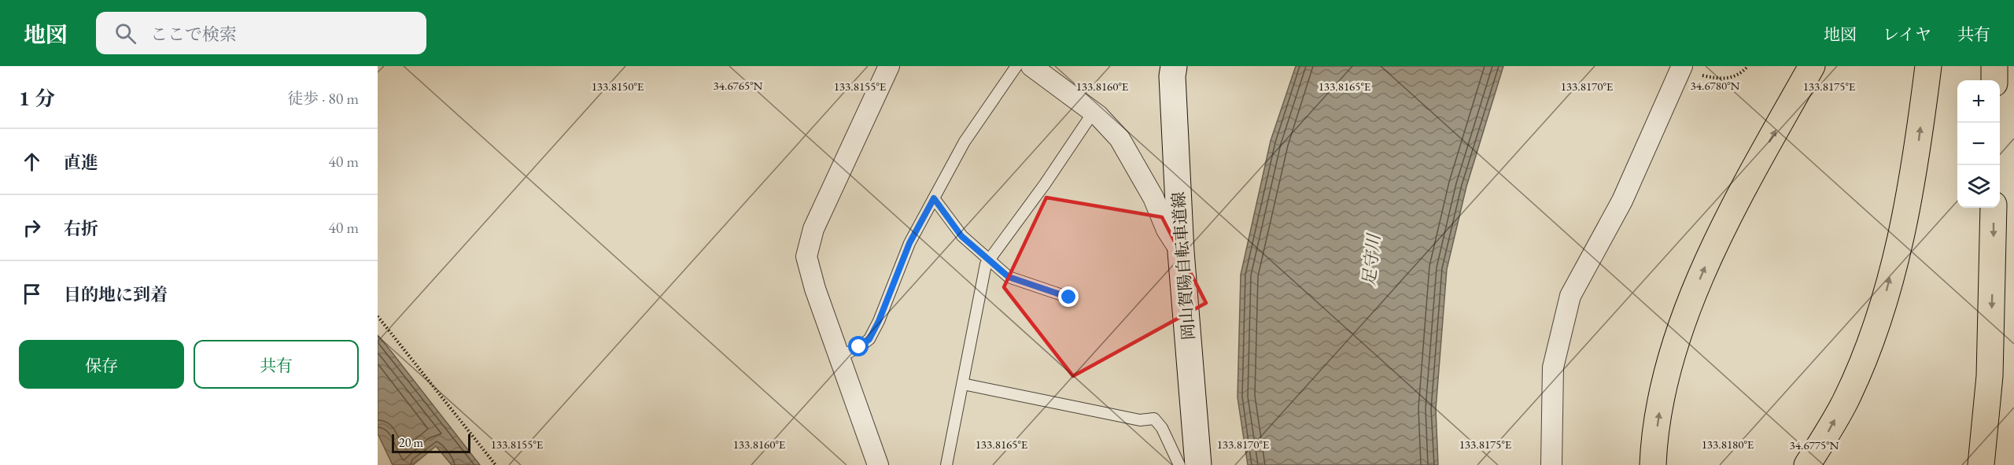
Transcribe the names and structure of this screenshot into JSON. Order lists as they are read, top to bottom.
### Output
{
  "streets": {
    "main road": ["岡山賀陽自転車道線"]
  },
  "water": ["足守川"],
  "scale_bar": "20 m",
  "page": {
    "header": "地図",
    "search": "ここで検索",
    "nav": ["地図", "レイヤ", "共有"],
    "heading": ["1 分", "徒歩 · 80 m"],
    "map_buttons": ["+", "−"],
    "list": [
      ["直進", "40 m"],
      ["右折", "40 m"],
      "目的地に到着"
    ],
    "buttons": ["保存", "共有"],
    "scale": "20 m"
  },
  "coordinates": [
    "34.6765°N",
    "34.6780°N",
    "133.8150°E",
    "133.8155°E",
    "133.8160°E",
    "133.8165°E",
    "133.8170°E",
    "133.8175°E",
    "133.8180°E",
    "34.6775°N"
  ]
}
